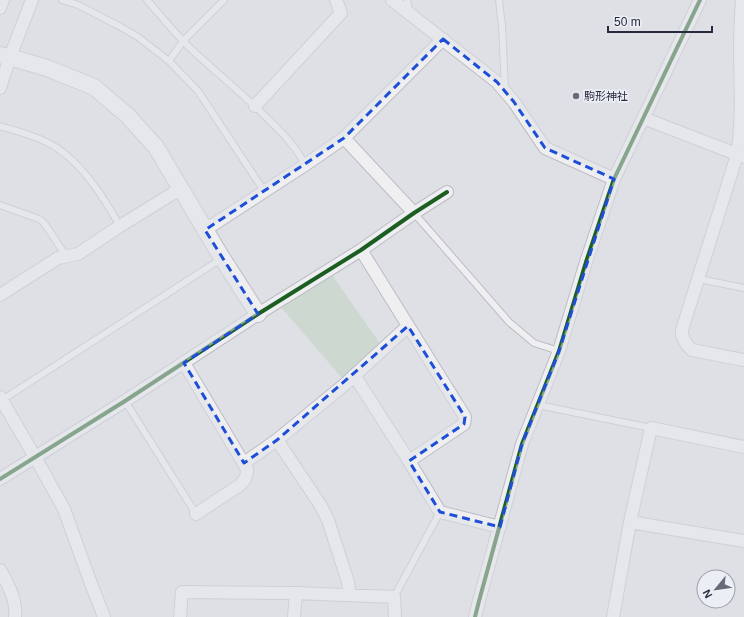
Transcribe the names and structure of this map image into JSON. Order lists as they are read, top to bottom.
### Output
{
  "places": ["駒形神社"],
  "scale_bar": "50 m",
  "north": "bottom left"
}
